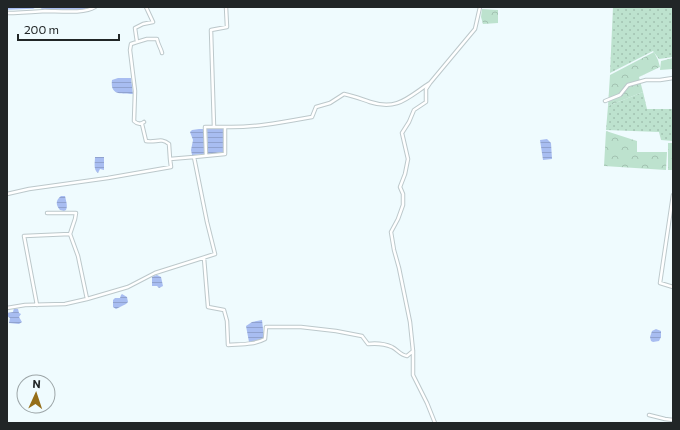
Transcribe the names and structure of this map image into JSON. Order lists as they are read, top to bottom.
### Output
{
  "scale_bar": "200 m",
  "north": "top"
}
